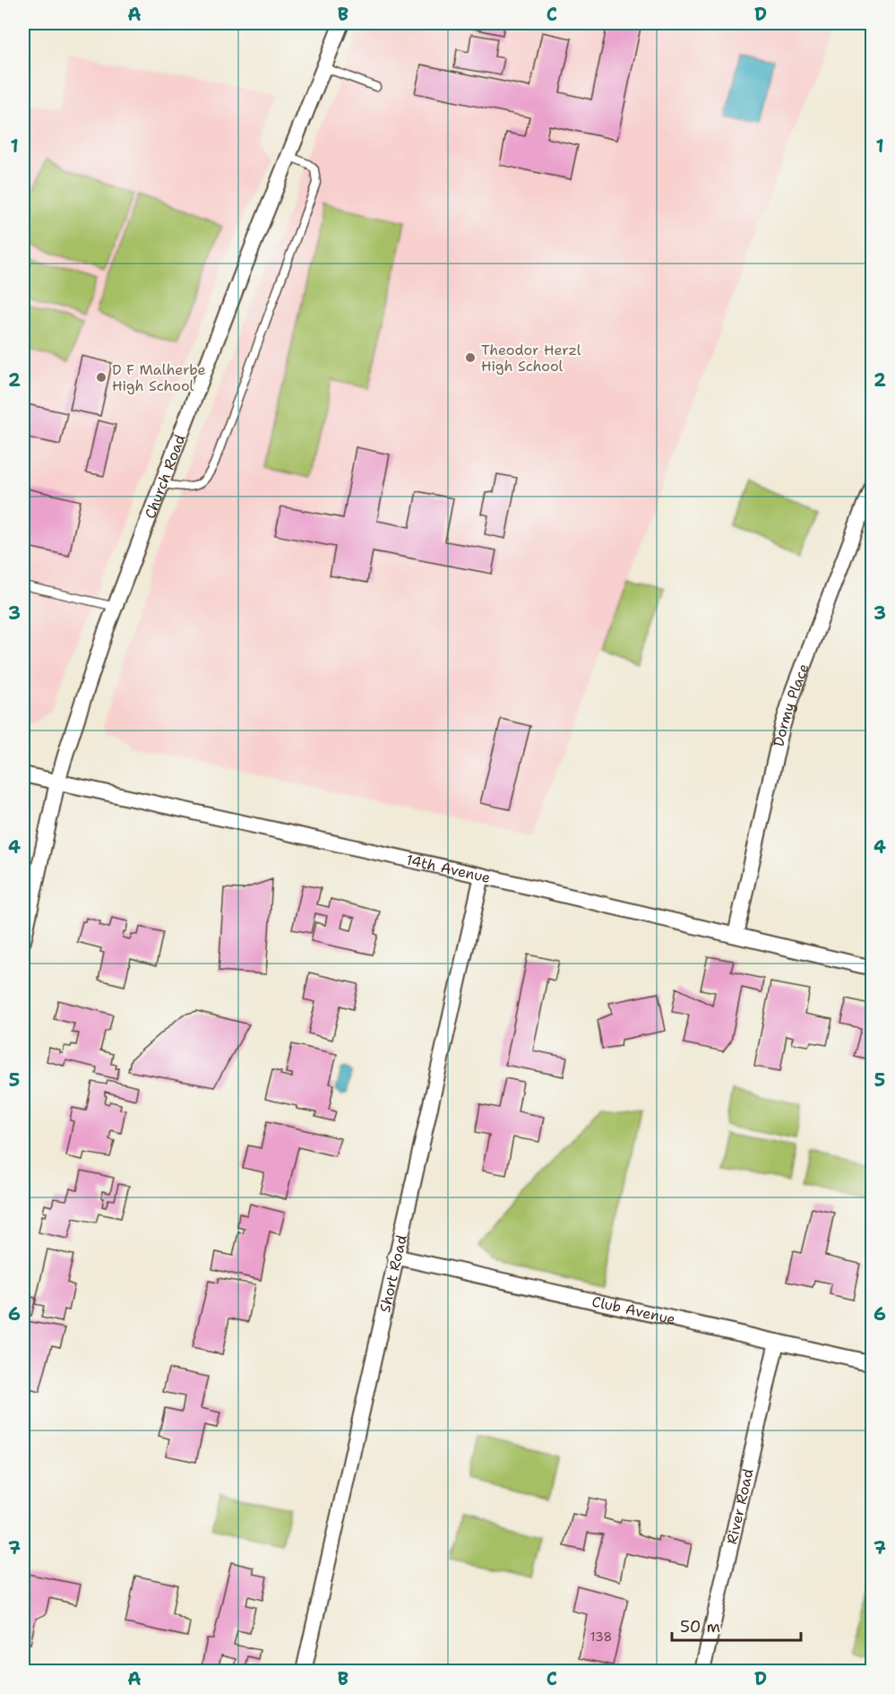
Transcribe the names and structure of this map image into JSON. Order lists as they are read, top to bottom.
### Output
{
  "streets": {
    "street": [
      "Church Road",
      "Dormy Place",
      "14th Avenue",
      "Short Road",
      "Club Avenue",
      "River Road"
    ]
  },
  "crossings": [
    ["Church Road", "14th Avenue"],
    ["Dormy Place", "14th Avenue"],
    ["14th Avenue", "Short Road"],
    ["Short Road", "Club Avenue"],
    ["Club Avenue", "River Road"]
  ],
  "places": ["Theodor Herzl High School", "D F Malherbe High School"],
  "house_numbers": ["138"],
  "scale_bar": "50 m",
  "grid": {
    "columns": [
      "A",
      "B",
      "C",
      "D"
    ],
    "rows": [
      "1",
      "2",
      "3",
      "4",
      "5",
      "6",
      "7"
    ]
  }
}
